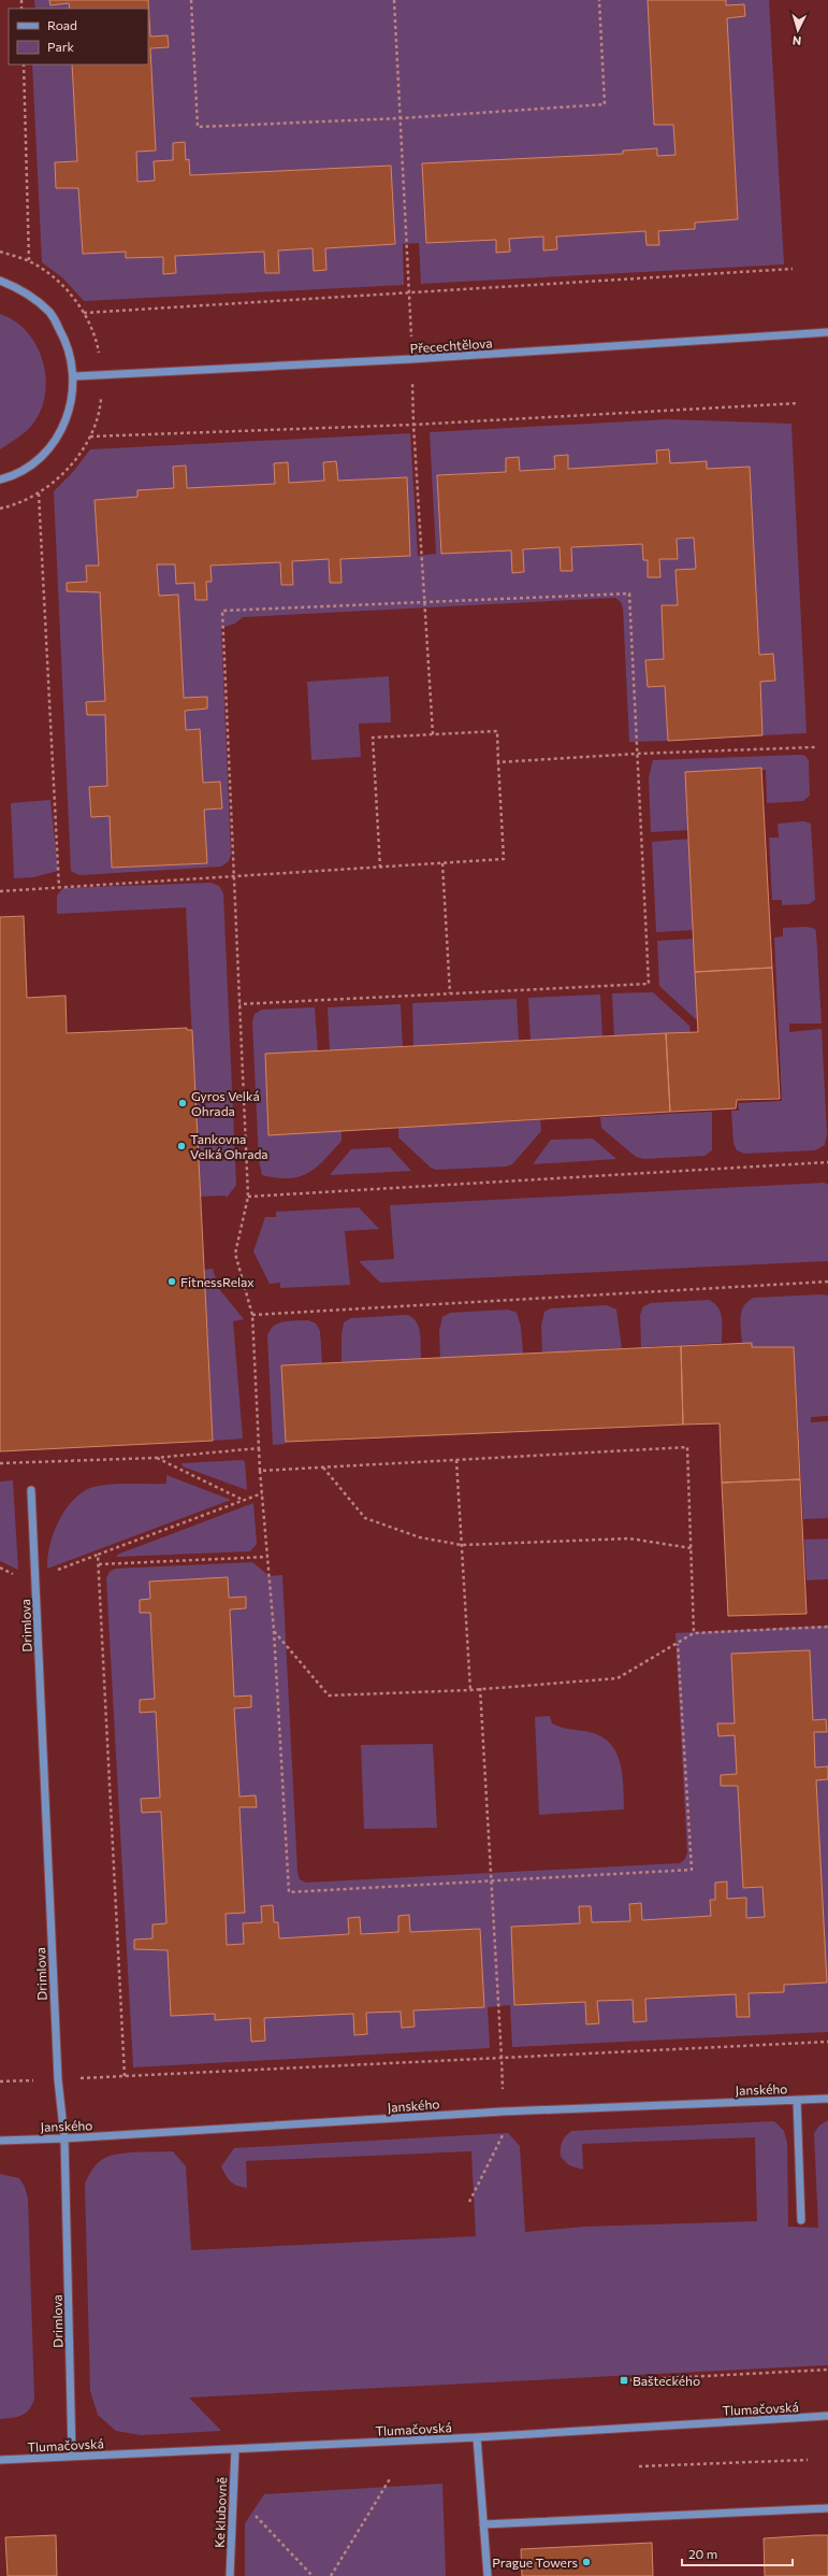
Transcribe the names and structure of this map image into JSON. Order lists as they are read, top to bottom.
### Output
{
  "streets": {
    "street": [
      "Přecechtělova",
      "Drimlova",
      "Janského",
      "Tlumačovská",
      "Ke klubovně"
    ]
  },
  "crossings": [
    ["Drimlova", "Janského"],
    ["Drimlova", "Tlumačovská"],
    ["Tlumačovská", "Ke klubovně"]
  ],
  "places": {
    "other": [
      "Gyros Velká Ohrada",
      "Tankovna Velká Ohrada",
      "FitnessRelax",
      "Prague Towers"
    ],
    "transit": ["Bašteckého"]
  },
  "legend": ["Road", "Park"],
  "scale_bar": "20 m",
  "north": "bottom"
}
